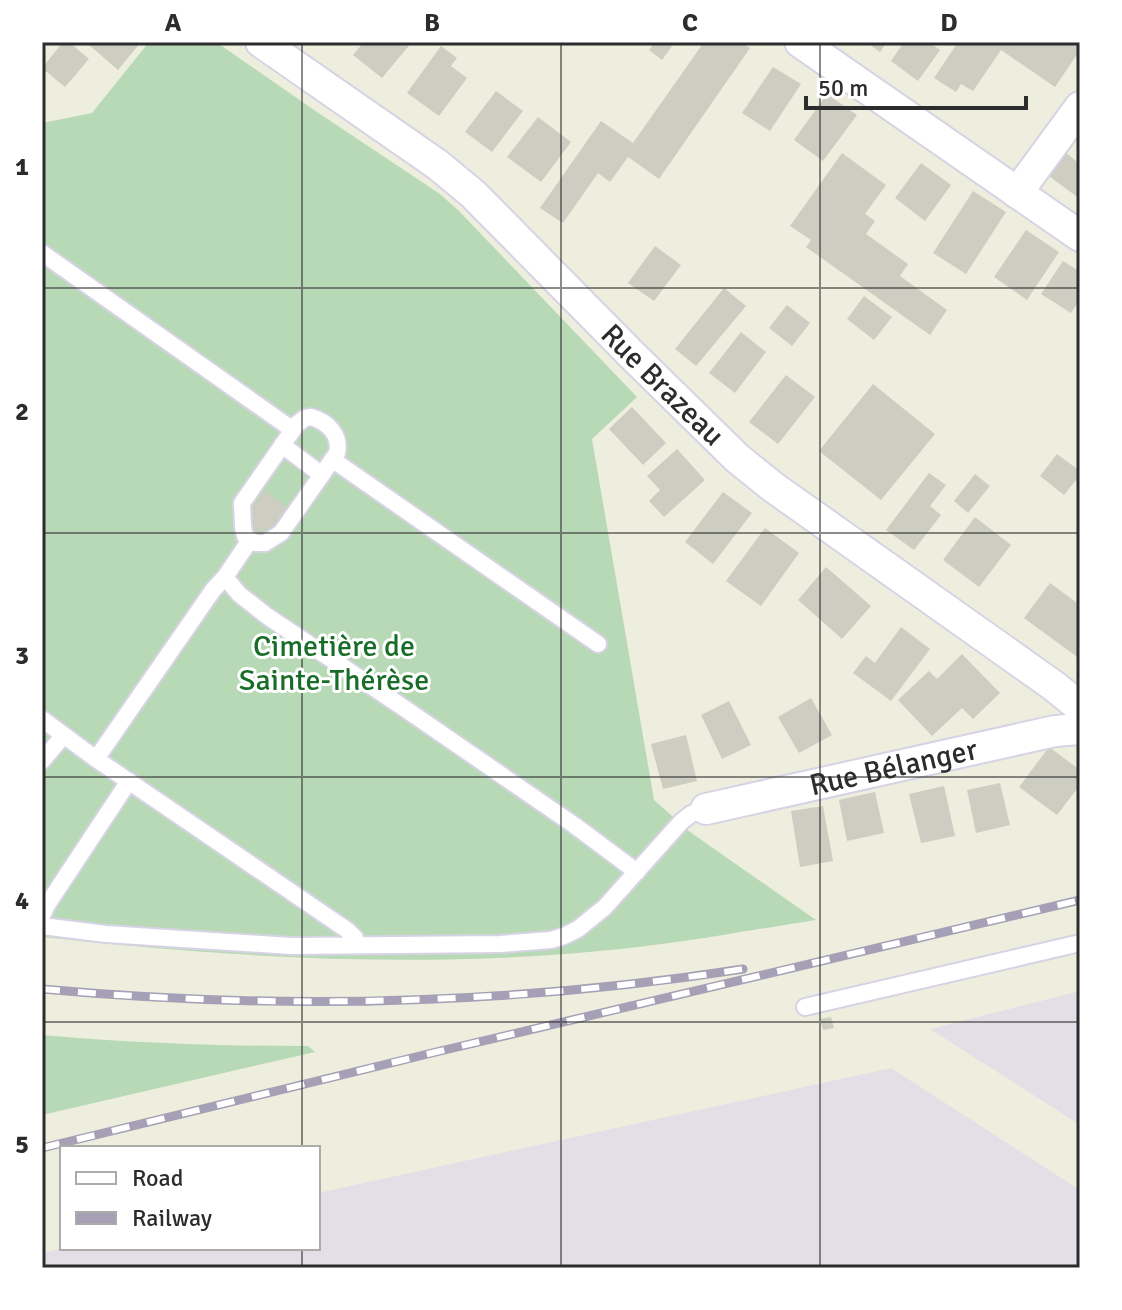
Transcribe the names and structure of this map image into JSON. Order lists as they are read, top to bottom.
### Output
{
  "streets": {
    "street": ["Rue Brazeau", "Rue Bélanger"]
  },
  "parks": ["Cimetière de Sainte-Thérèse"],
  "legend": ["Road", "Railway"],
  "scale_bar": "50 m",
  "grid": {
    "columns": [
      "A",
      "B",
      "C",
      "D"
    ],
    "rows": [
      "1",
      "2",
      "3",
      "4",
      "5"
    ]
  }
}
